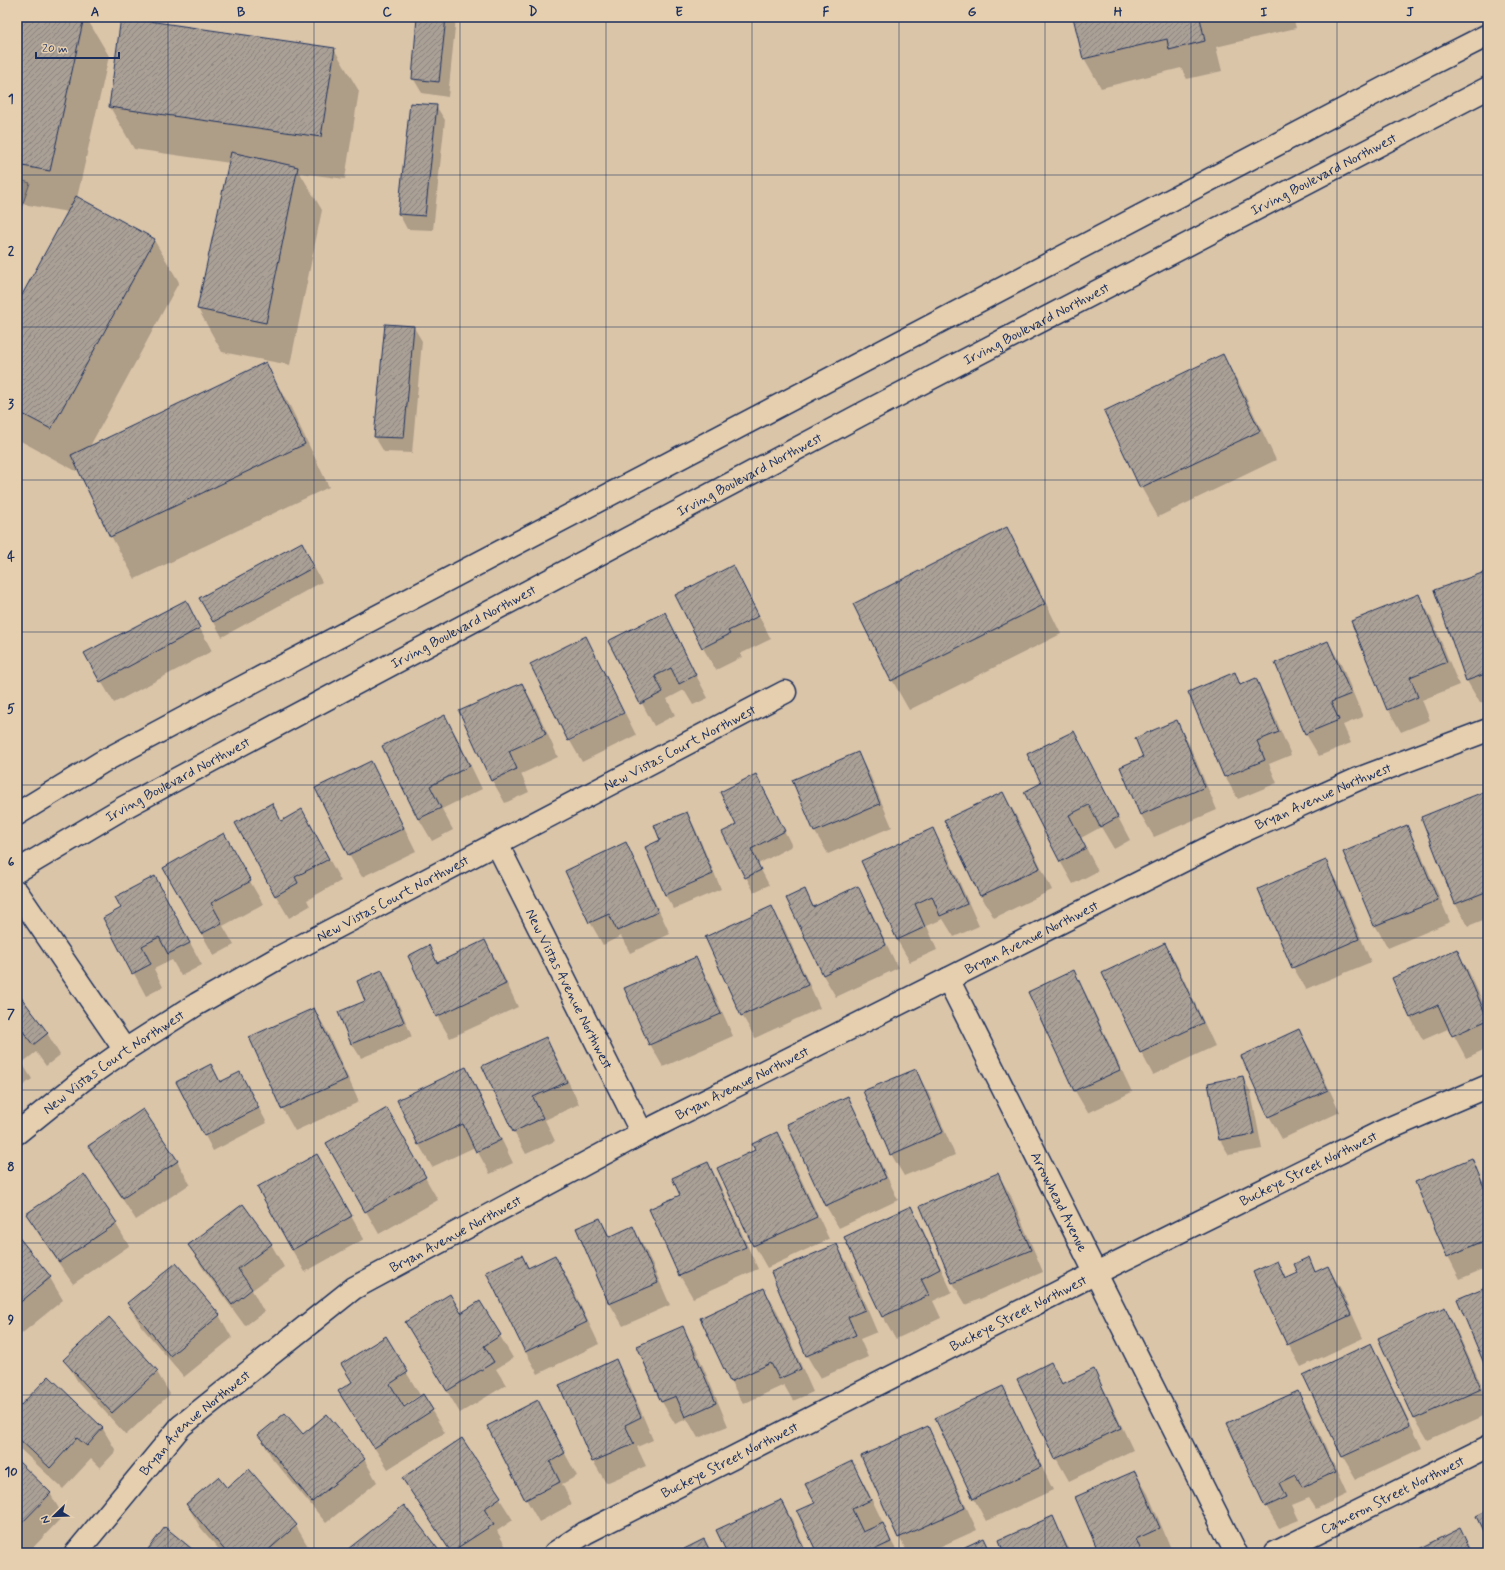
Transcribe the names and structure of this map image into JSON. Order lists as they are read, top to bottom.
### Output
{
  "streets": {
    "street": [
      "Irving Boulevard Northwest",
      "New Vistas Court Northwest",
      "Bryan Avenue Northwest",
      "New Vistas Avenue Northwest",
      "Buckeye Street Northwest",
      "Arrowhead Avenue",
      "Cameron Street Northwest"
    ]
  },
  "crossings": [
    ["New Vistas Court Northwest", "New Vistas Avenue Northwest"],
    ["Bryan Avenue Northwest", "New Vistas Avenue Northwest"],
    ["Bryan Avenue Northwest", "Arrowhead Avenue"],
    ["Buckeye Street Northwest", "Arrowhead Avenue"]
  ],
  "scale_bar": "20 m",
  "north": "bottom left",
  "grid": {
    "columns": [
      "A",
      "B",
      "C",
      "D",
      "E",
      "F",
      "G",
      "H",
      "I",
      "J"
    ],
    "rows": [
      "1",
      "2",
      "3",
      "4",
      "5",
      "6",
      "7",
      "8",
      "9",
      "10"
    ]
  }
}
